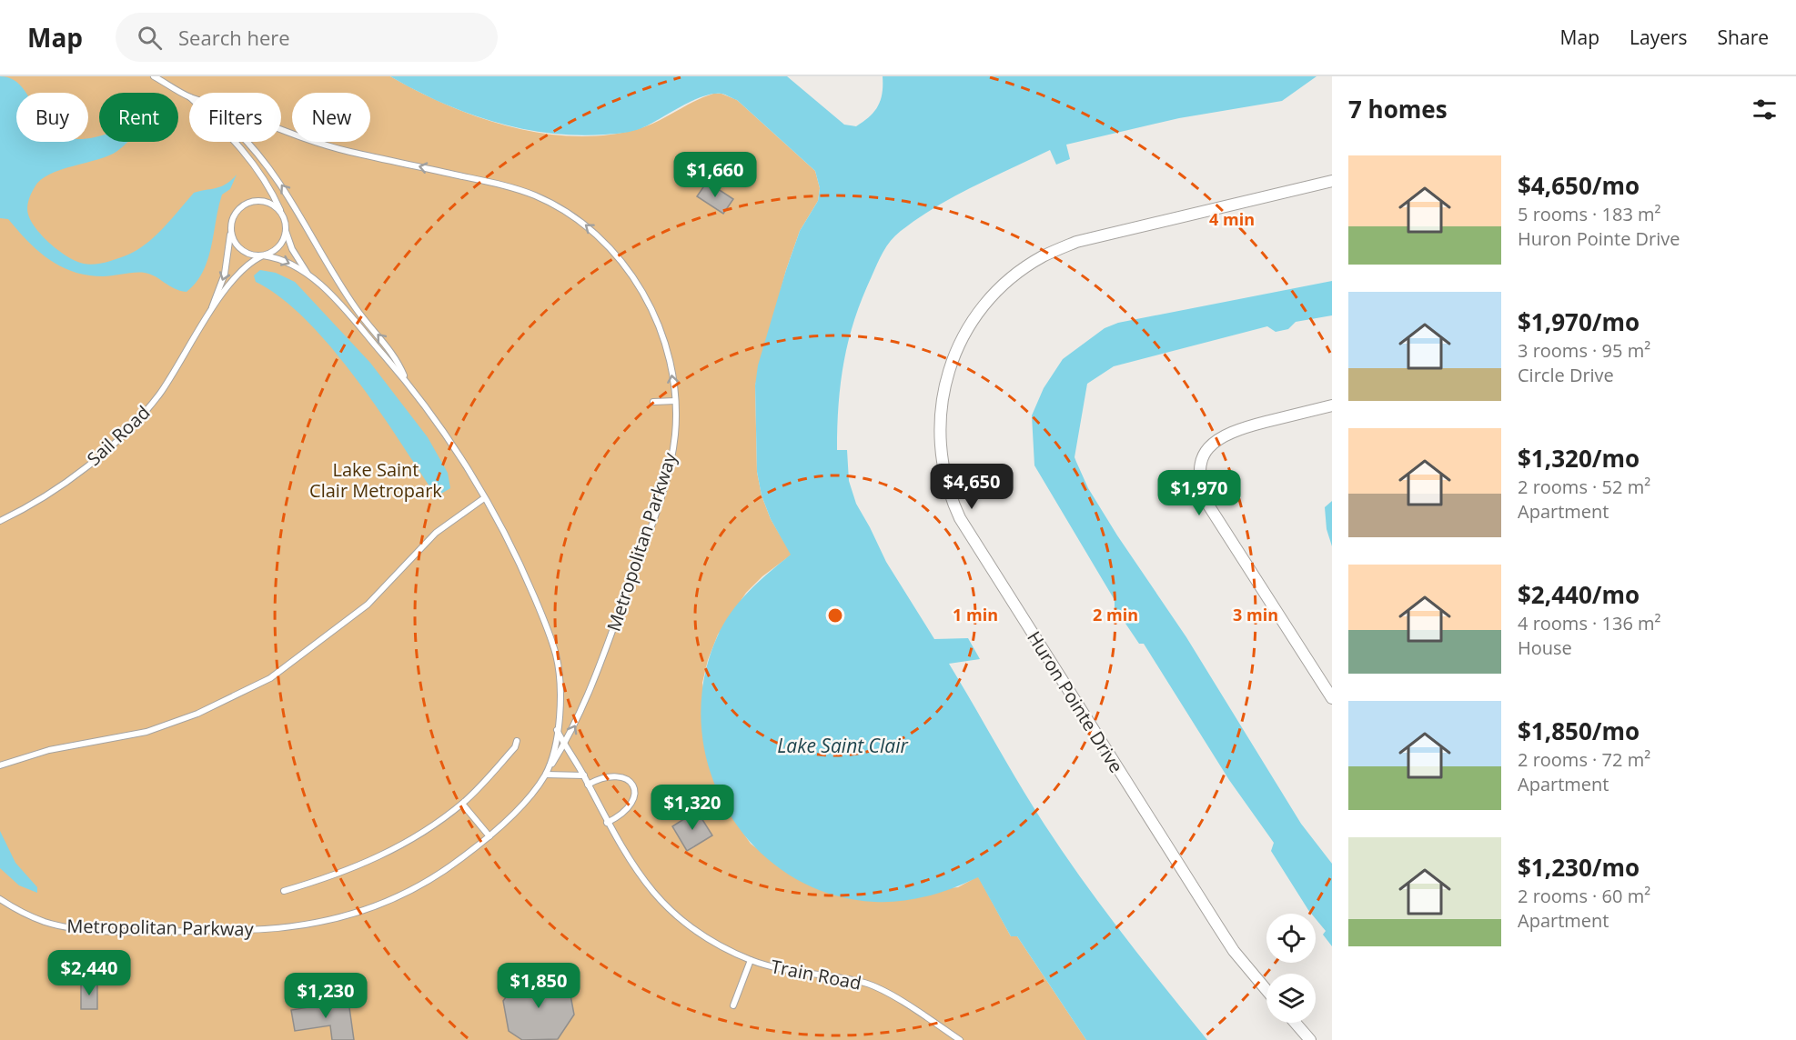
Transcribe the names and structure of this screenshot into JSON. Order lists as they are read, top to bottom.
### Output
{
  "streets": {
    "street": ["Huron Pointe Drive"],
    "lane": ["Sail Road", "Metropolitan Parkway", "Train Road"]
  },
  "crossings": [
    ["Metropolitan Parkway", "Train Road"]
  ],
  "water": ["Lake Saint Clair"],
  "parks": ["Lake Saint Clair Metropark"],
  "page": {
    "header": "Map",
    "search": "Search here",
    "nav": ["Map", "Layers", "Share"],
    "heading": "7 homes",
    "chip": [
      "Buy",
      "Rent",
      "Filters",
      "New"
    ],
    "list": [
      {
        "name": "$4,650/mo",
        "note": "5 rooms · 183 m² · Huron Pointe Drive"
      },
      {
        "name": "$1,970/mo",
        "note": "3 rooms · 95 m² · Circle Drive"
      },
      {
        "name": "$1,320/mo",
        "note": "2 rooms · 52 m² · Apartment"
      },
      {
        "name": "$2,440/mo",
        "note": "4 rooms · 136 m² · House"
      },
      {
        "name": "$1,850/mo",
        "note": "2 rooms · 72 m² · Apartment"
      },
      {
        "name": "$1,230/mo",
        "note": "2 rooms · 60 m² · Apartment"
      }
    ],
    "price": [
      "$1,660",
      "$4,650",
      "$1,970",
      "$1,320",
      "$2,440",
      "$1,850",
      "$1,230"
    ]
  },
  "rings": [
    "4 min",
    "1 min",
    "2 min",
    "3 min"
  ]
}
